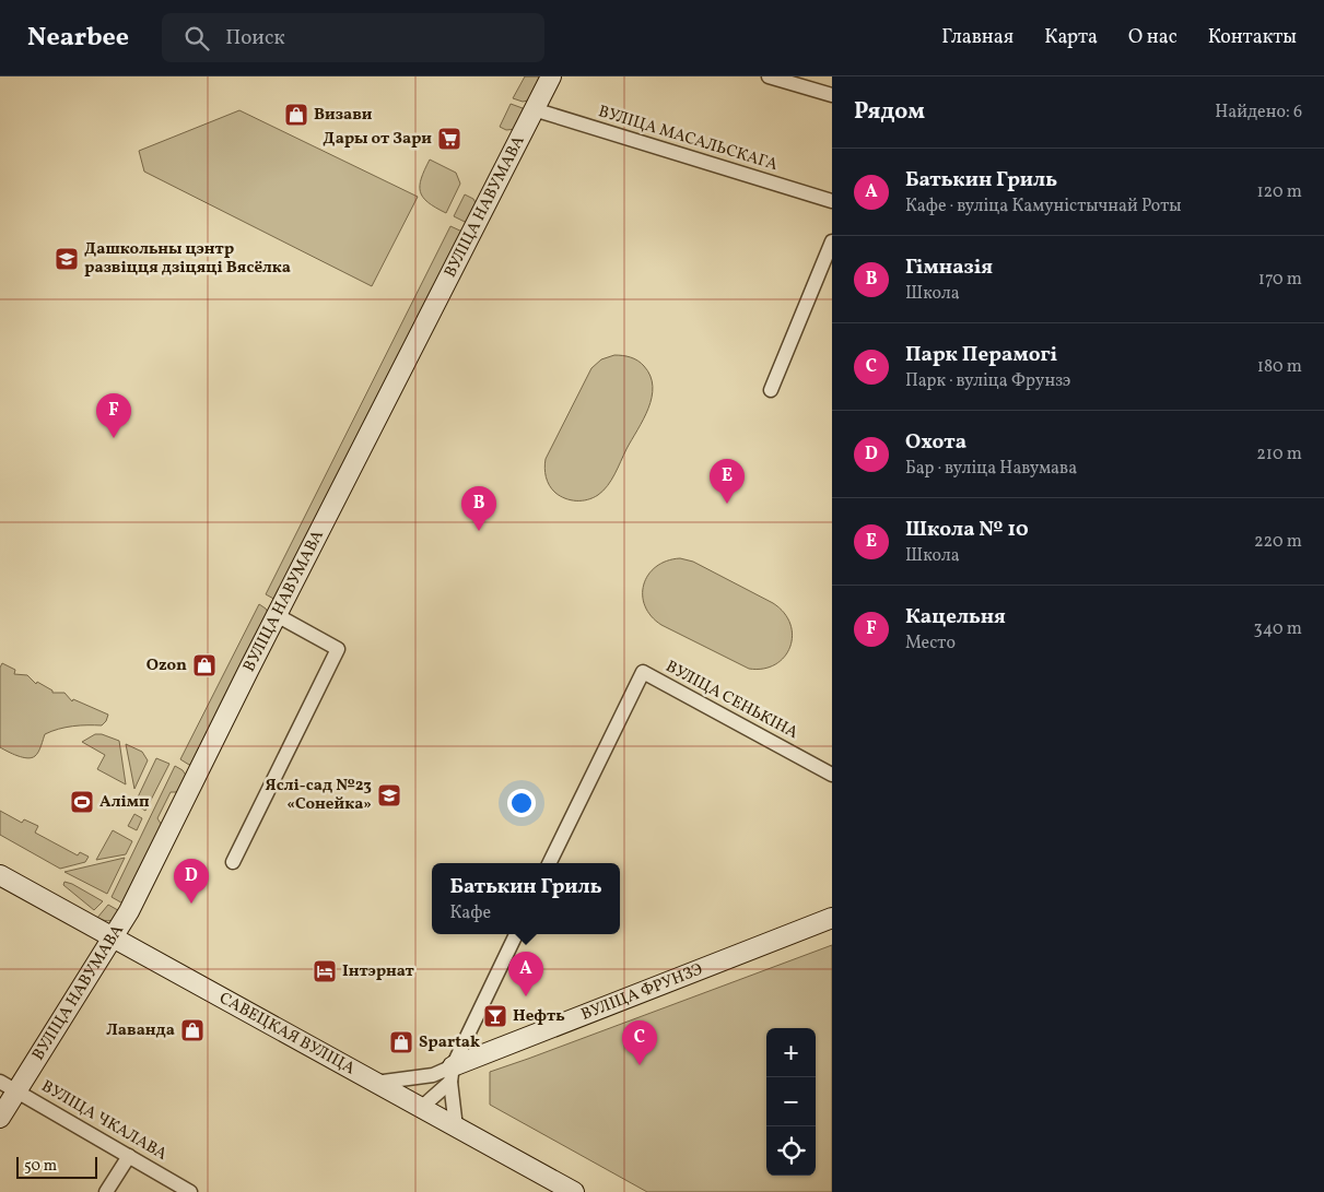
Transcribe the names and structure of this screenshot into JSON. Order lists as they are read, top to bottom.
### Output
{
  "streets": {
    "street": [
      "ВУЛІЦА МАСАЛЬСКАГА",
      "ВУЛІЦА НАВУМАВА",
      "ВУЛІЦА СЕНЬКІНА",
      "ВУЛІЦА ФРУНЗЭ",
      "САВЕЦКАЯ ВУЛІЦА",
      "ВУЛІЦА ЧКАЛАВА"
    ]
  },
  "crossings": [
    ["ВУЛІЦА МАСАЛЬСКАГА", "ВУЛІЦА НАВУМАВА"],
    ["ВУЛІЦА НАВУМАВА", "САВЕЦКАЯ ВУЛІЦА"],
    ["ВУЛІЦА НАВУМАВА", "ВУЛІЦА ЧКАЛАВА"],
    ["ВУЛІЦА ФРУНЗЭ", "САВЕЦКАЯ ВУЛІЦА"]
  ],
  "places": {
    "shop": [
      "Визави",
      "Ozon",
      "Лаванда",
      "Spartak"
    ],
    "supermarket": ["Дары от Зари"],
    "school or university": ["Дашкольны цэнтр развіцця дзіцяці Вясёлка", "Яслі-сад №23 «Сонейка»"],
    "sports": ["Алімп"],
    "hotel": ["Інтэрнат"],
    "bar": ["Нефть"]
  },
  "scale_bar": "50 m",
  "page": {
    "header": "Nearbee",
    "search": "Поиск",
    "nav": [
      "Главная",
      "Карта",
      "О нас",
      "Контакты"
    ],
    "heading": ["Рядом", "Найдено: 6"],
    "list": [
      {
        "mark": "A",
        "name": "Батькин Гриль",
        "note": "Кафе · вуліца Камуністычнай Роты",
        "value": "120 m"
      },
      {
        "mark": "B",
        "name": "Гімназія",
        "note": "Школа",
        "value": "170 m"
      },
      {
        "mark": "C",
        "name": "Парк Перамогі",
        "note": "Парк · вуліца Фрунзэ",
        "value": "180 m"
      },
      {
        "mark": "D",
        "name": "Охота",
        "note": "Бар · вуліца Навумава",
        "value": "210 m"
      },
      {
        "mark": "E",
        "name": "Школа № 10",
        "note": "Школа",
        "value": "220 m"
      },
      {
        "mark": "F",
        "name": "Кацельня",
        "note": "Место",
        "value": "340 m"
      }
    ],
    "pins": [
      "F",
      "E",
      "B",
      "D",
      "A",
      "C"
    ],
    "popup": ["Батькин Гриль", "Кафе"],
    "map_buttons": ["+", "−"],
    "scale": "50 m"
  }
}
